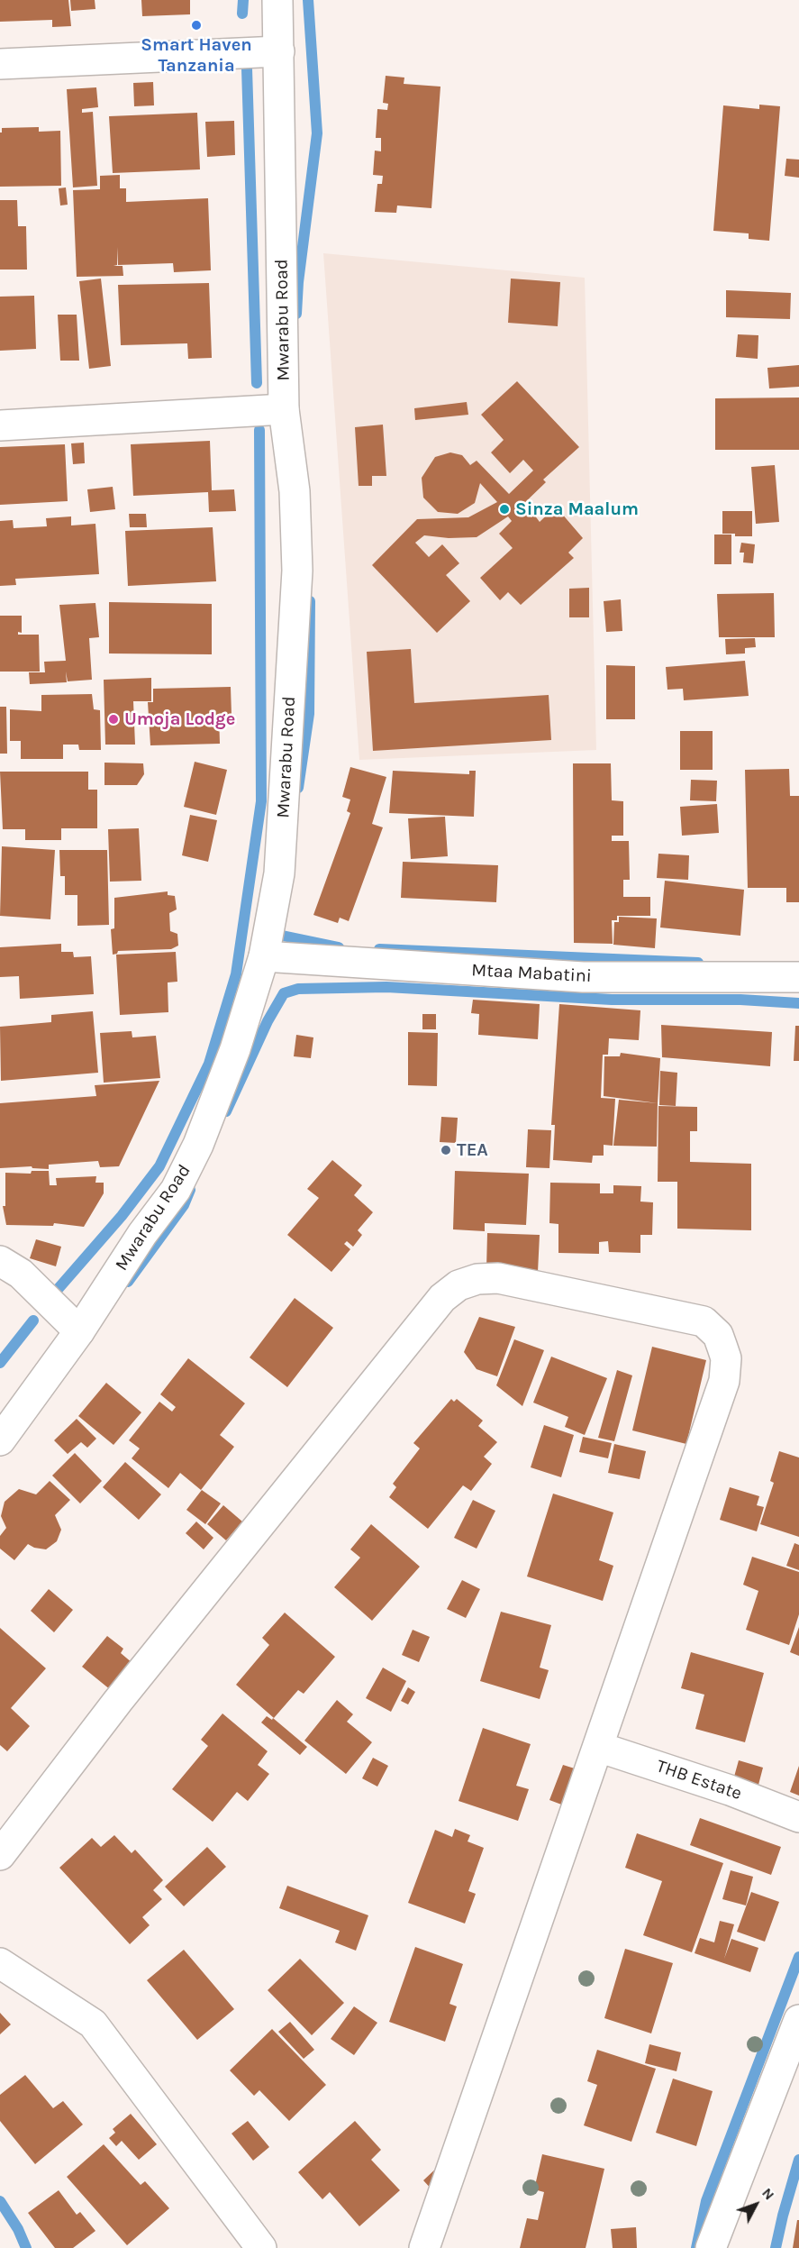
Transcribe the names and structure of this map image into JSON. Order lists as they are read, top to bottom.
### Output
{
  "streets": {
    "street": ["Mwarabu Road", "Mtaa Mabatini", "THB Estate"]
  },
  "crossings": [
    ["Mwarabu Road", "Mtaa Mabatini"]
  ],
  "places": [
    "Smart Haven Tanzania",
    "Sinza Maalum",
    "Umoja Lodge",
    "TEA"
  ],
  "north": "top right"
}
